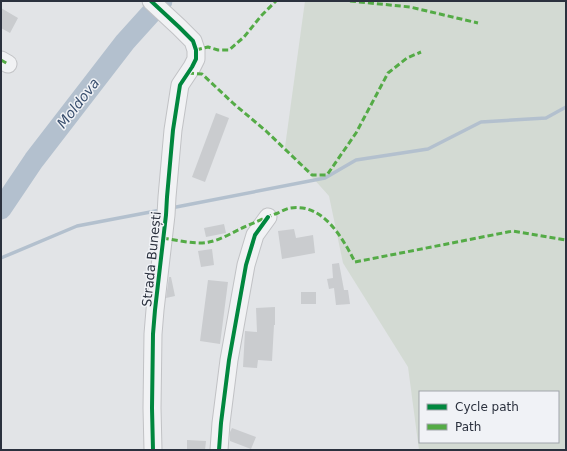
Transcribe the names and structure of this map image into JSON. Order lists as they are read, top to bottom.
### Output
{
  "streets": {
    "street": ["Strada Bunești"]
  },
  "water": ["Moldova"],
  "legend": ["Cycle path", "Path"]
}
